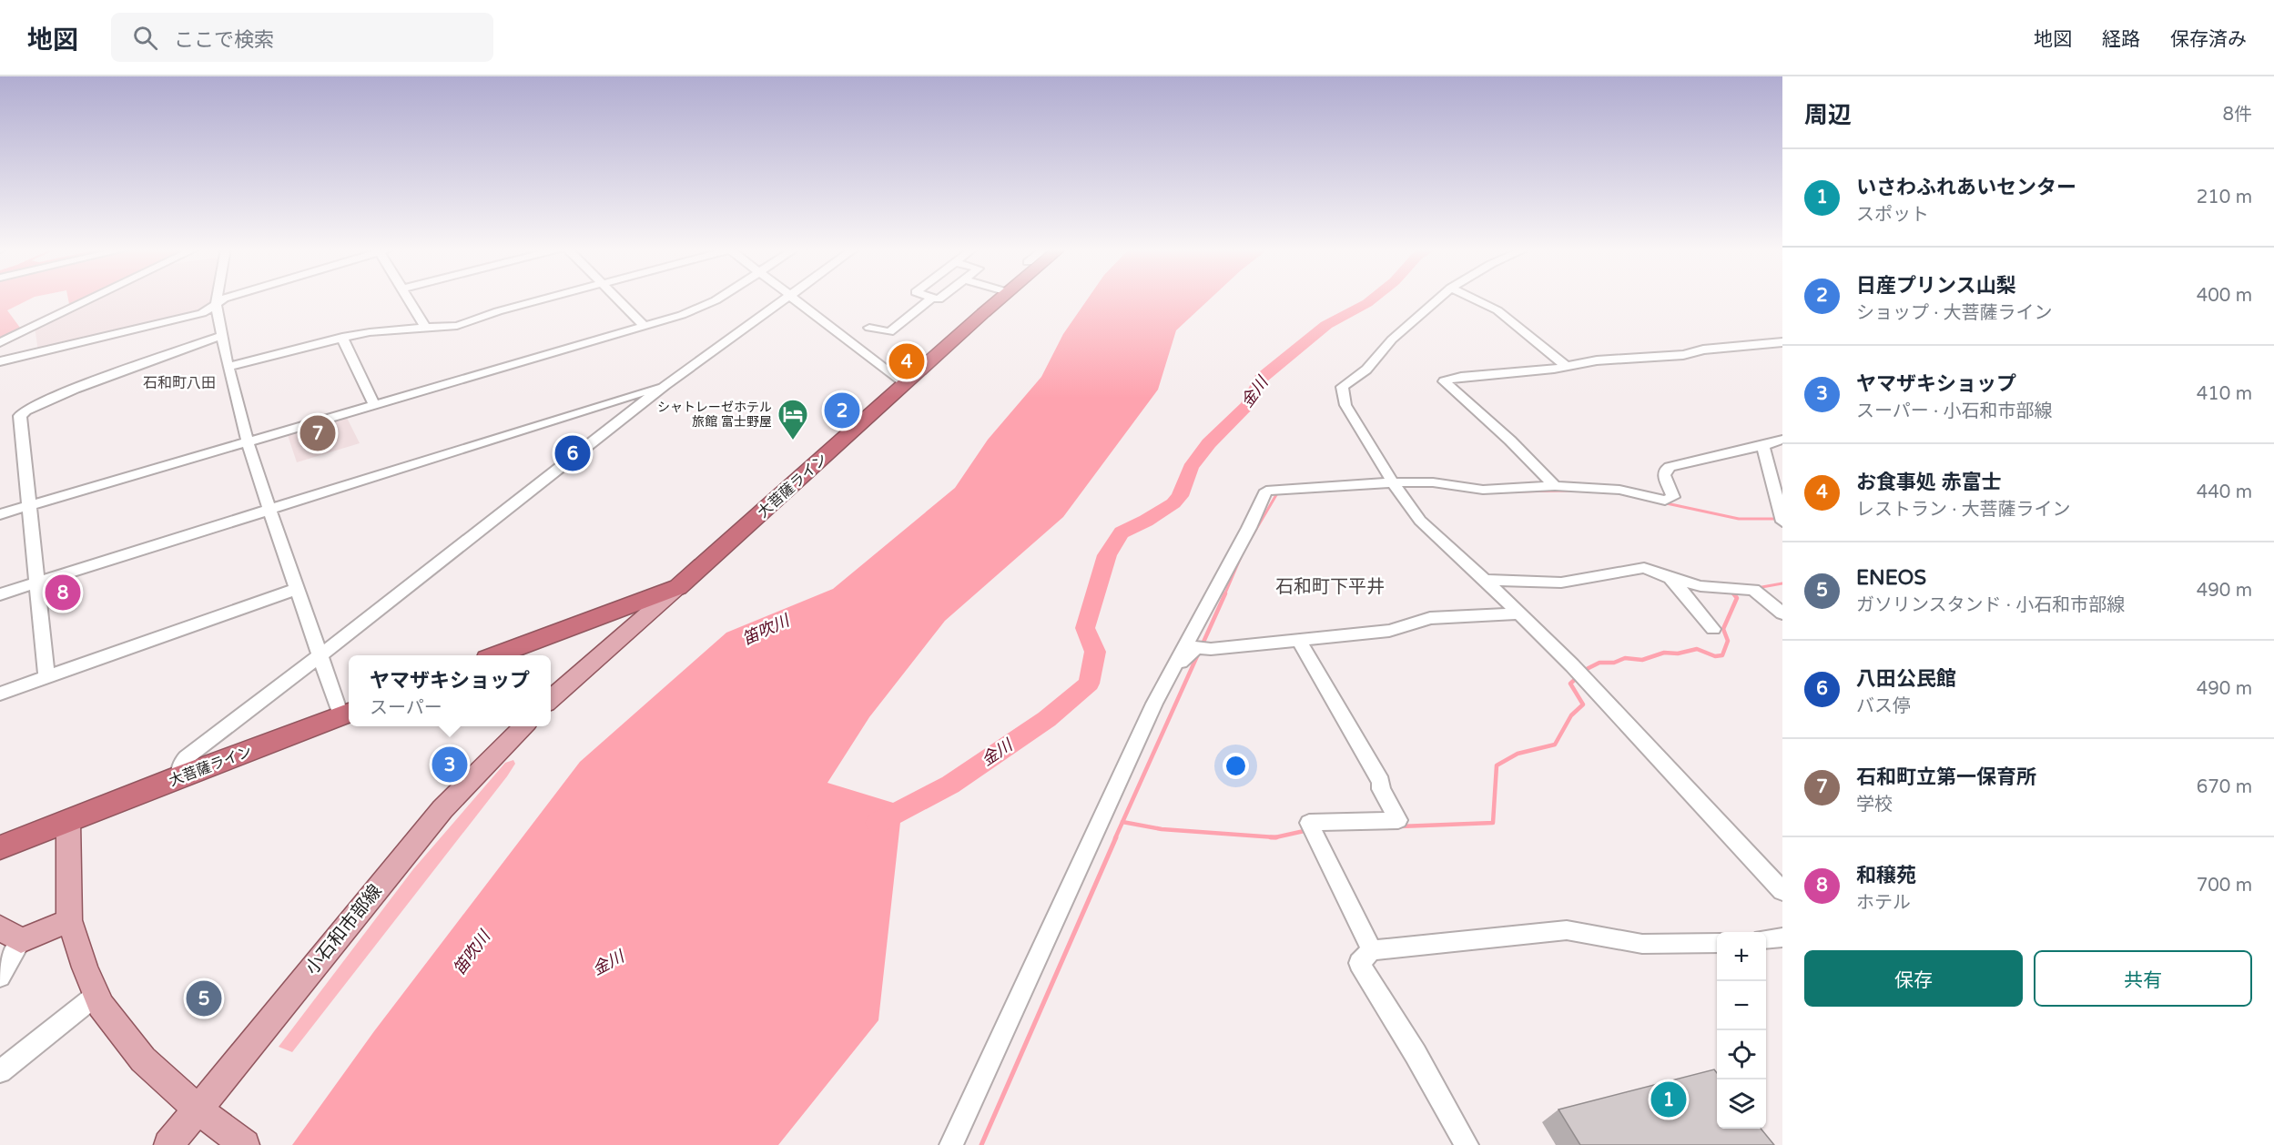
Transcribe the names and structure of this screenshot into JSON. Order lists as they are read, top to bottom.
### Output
{
  "streets": {
    "highway": ["大菩薩ライン"],
    "main road": ["小石和市部線"]
  },
  "districts": ["石和町八田", "石和町下平井"],
  "water": ["金川", "笛吹川"],
  "places": {
    "hotel": ["シャトレーゼホテル 旅館 富士野屋"]
  },
  "page": {
    "header": "地図",
    "search": "ここで検索",
    "nav": ["地図", "経路", "保存済み"],
    "heading": ["周辺", "8件"],
    "list": [
      {
        "mark": "1",
        "name": "いさわふれあいセンター",
        "note": "スポット",
        "value": "210 m"
      },
      {
        "mark": "2",
        "name": "日産プリンス山梨",
        "note": "ショップ · 大菩薩ライン",
        "value": "400 m"
      },
      {
        "mark": "3",
        "name": "ヤマザキショップ",
        "note": "スーパー · 小石和市部線",
        "value": "410 m"
      },
      {
        "mark": "4",
        "name": "お食事処 赤富士",
        "note": "レストラン · 大菩薩ライン",
        "value": "440 m"
      },
      {
        "mark": "5",
        "name": "ENEOS",
        "note": "ガソリンスタンド · 小石和市部線",
        "value": "490 m"
      },
      {
        "mark": "6",
        "name": "八田公民館",
        "note": "バス停",
        "value": "490 m"
      },
      {
        "mark": "7",
        "name": "石和町立第一保育所",
        "note": "学校",
        "value": "670 m"
      },
      {
        "mark": "8",
        "name": "和穣苑",
        "note": "ホテル",
        "value": "700 m"
      }
    ],
    "pins": [
      "4",
      "2",
      "7",
      "6",
      "8",
      "3",
      "5",
      "1"
    ],
    "popup": ["ヤマザキショップ", "スーパー"],
    "map_buttons": ["+", "−"],
    "buttons": ["保存", "共有"]
  }
}
